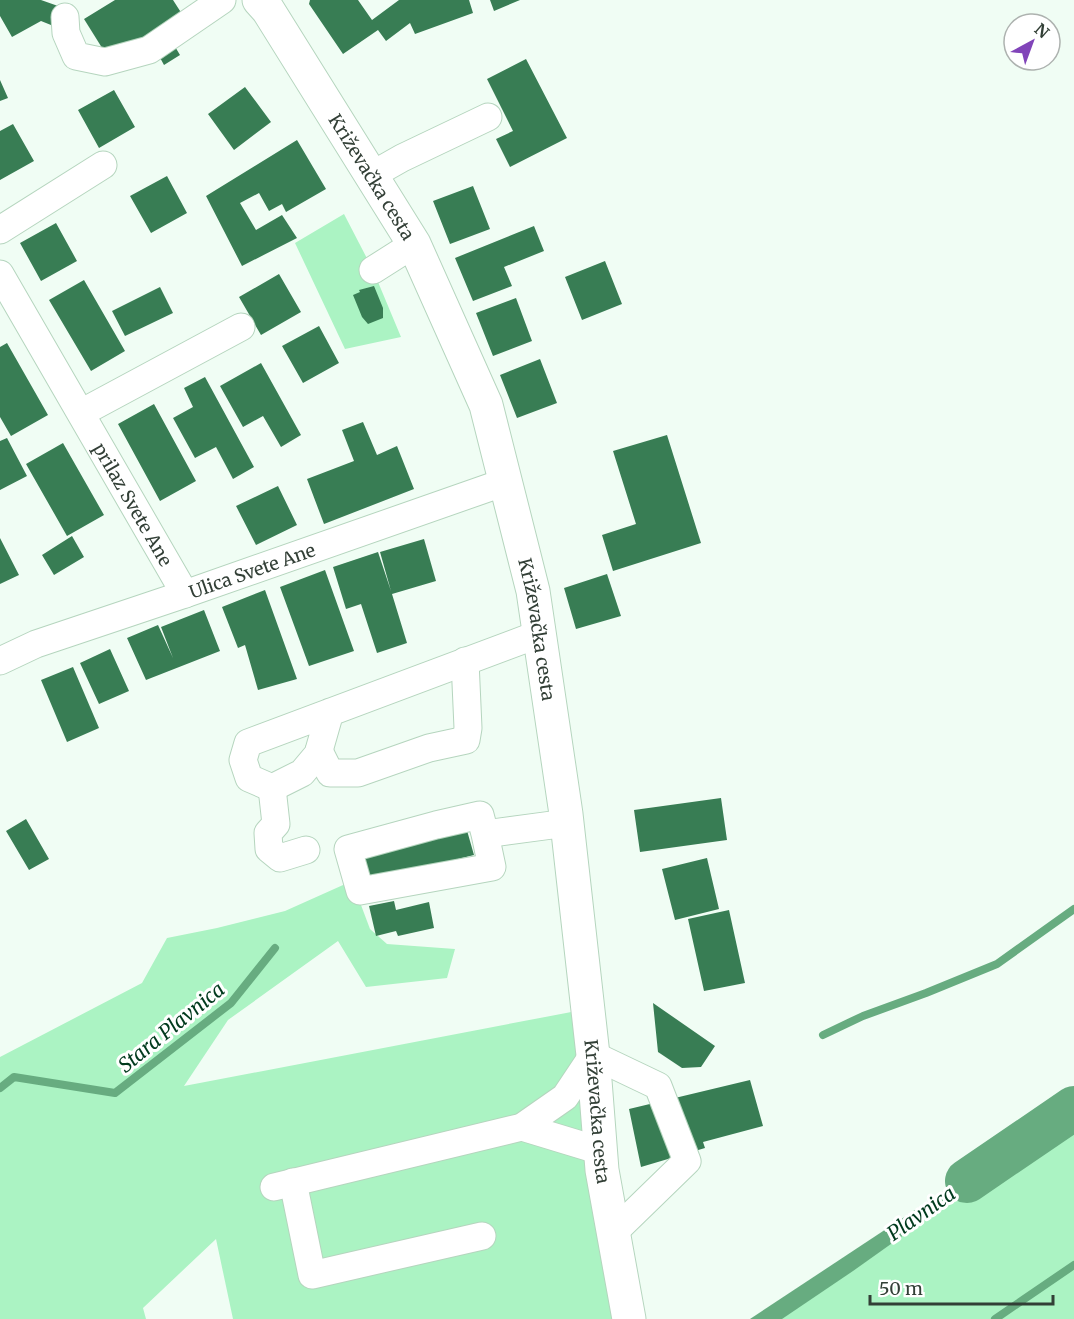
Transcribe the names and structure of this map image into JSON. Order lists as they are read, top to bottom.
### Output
{
  "streets": {
    "main road": ["Križevačka cesta"],
    "street": ["prilaz Svete Ane", "Ulica Svete Ane"]
  },
  "crossings": [
    ["Križevačka cesta", "Ulica Svete Ane"],
    ["prilaz Svete Ane", "Ulica Svete Ane"]
  ],
  "water": ["Stara Plavnica", "Plavnica"],
  "scale_bar": "50 m",
  "north": "top right"
}
